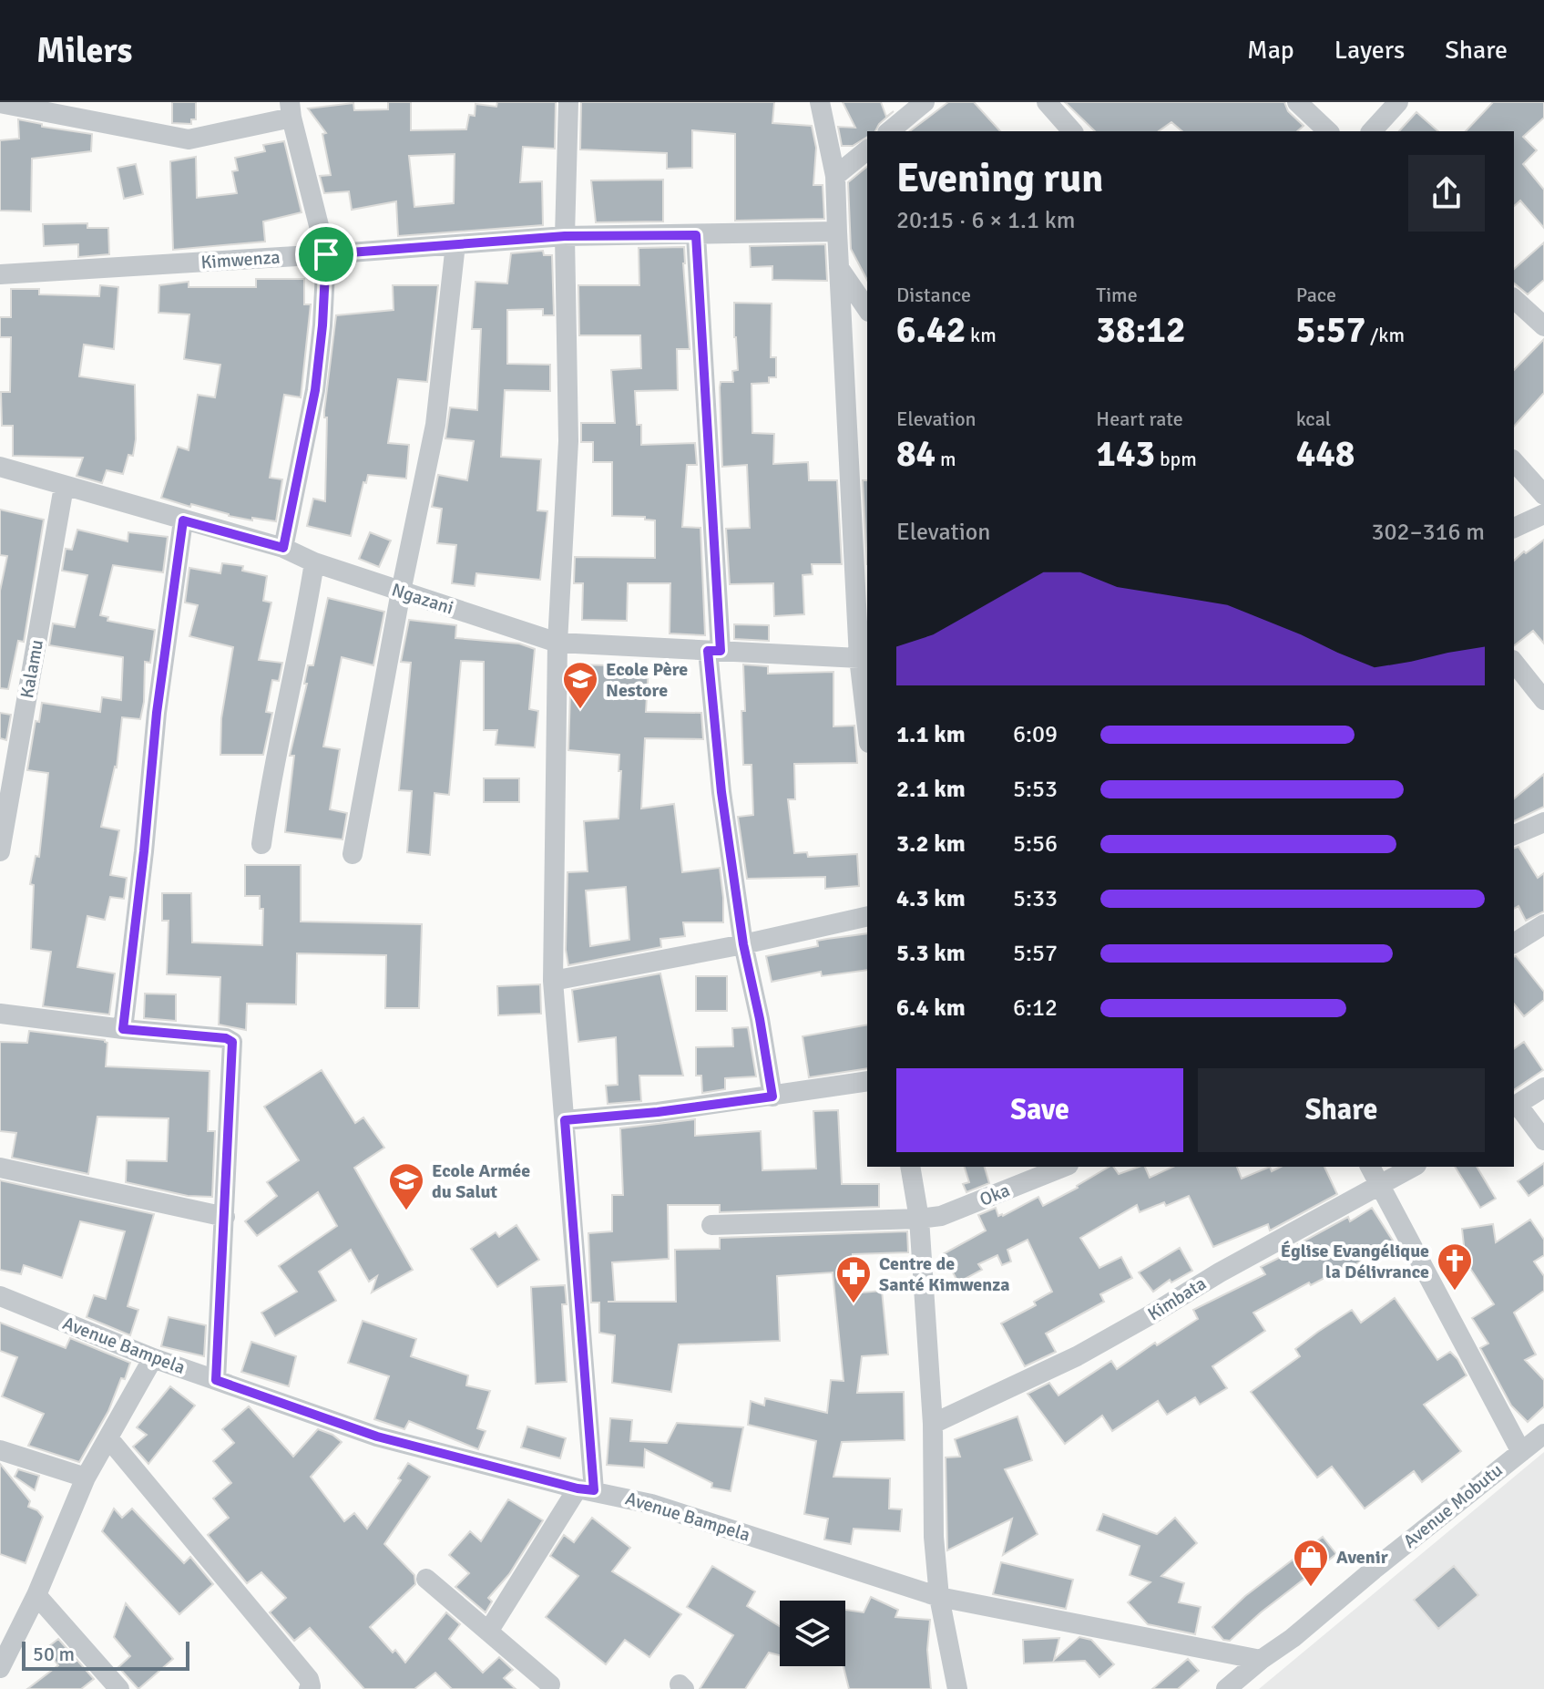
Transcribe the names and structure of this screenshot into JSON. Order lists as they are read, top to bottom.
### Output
{
  "streets": {
    "street": [
      "Kimwenza",
      "Ngazani",
      "Kalamu",
      "Oka",
      "Kimbata",
      "Avenue Bampela",
      "Avenue Mobutu"
    ]
  },
  "crossings": [
    ["Ngazani", "Kalamu"],
    ["Avenue Bampela", "Avenue Mobutu"]
  ],
  "places": {
    "school or university": ["Ecole Père Nestore", "Ecole Armée du Salut"],
    "church": ["Église Evangélique la Délivrance"],
    "pharmacy": ["Centre de Santé Kimwenza"],
    "shop": ["Avenir"]
  },
  "scale_bar": "50 m",
  "page": {
    "header": "Milers",
    "nav": ["Map", "Layers", "Share"],
    "heading": ["Evening run", "20:15 · 6 × 1.1 km"],
    "stats": [
      ["Distance", "6.42 km"],
      ["Time", "38:12"],
      ["Pace", "5:57 /km"],
      ["Elevation", "84 m"],
      ["Heart rate", "143 bpm"],
      ["kcal", "448"]
    ],
    "chart": ["Elevation", "302–316 m"],
    "list": [
      {
        "name": "1.1 km",
        "note": "6:09"
      },
      {
        "name": "2.1 km",
        "note": "5:53"
      },
      {
        "name": "3.2 km",
        "note": "5:56"
      },
      {
        "name": "4.3 km",
        "note": "5:33"
      },
      {
        "name": "5.3 km",
        "note": "5:57"
      },
      {
        "name": "6.4 km",
        "note": "6:12"
      }
    ],
    "buttons": ["Save", "Share"],
    "scale": "50 m"
  }
}
